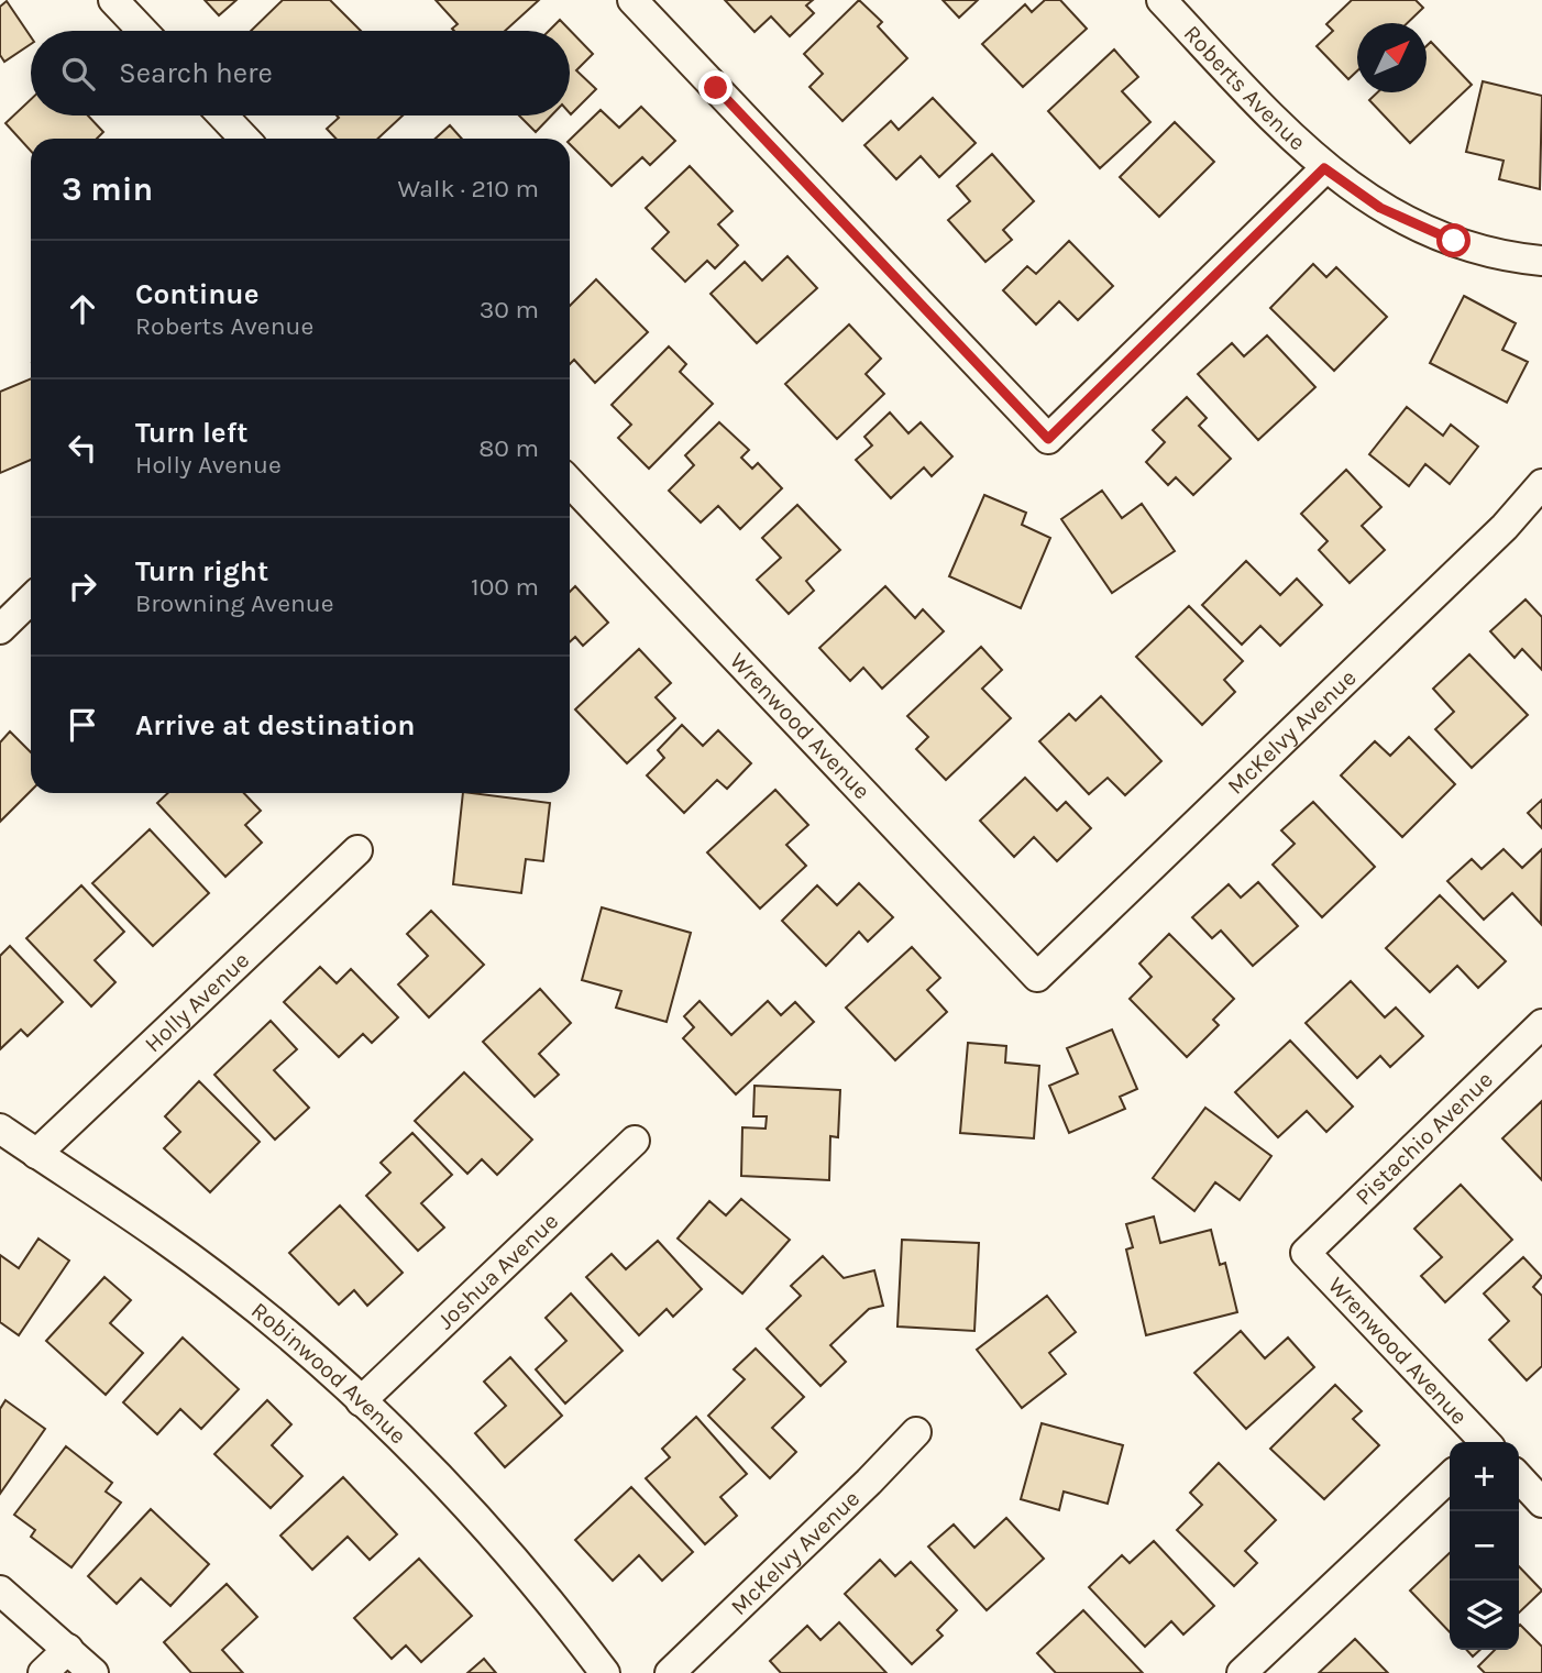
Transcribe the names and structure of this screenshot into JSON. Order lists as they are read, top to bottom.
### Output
{
  "streets": {
    "street": [
      "Roberts Avenue",
      "Wrenwood Avenue",
      "McKelvy Avenue",
      "Holly Avenue",
      "Pistachio Avenue",
      "Joshua Avenue",
      "Robinwood Avenue"
    ]
  },
  "crossings": [
    ["Wrenwood Avenue", "McKelvy Avenue"],
    ["Wrenwood Avenue", "Pistachio Avenue"],
    ["Holly Avenue", "Robinwood Avenue"],
    ["Joshua Avenue", "Robinwood Avenue"]
  ],
  "north": "top right",
  "page": {
    "search": "Search here",
    "heading": ["3 min", "Walk · 210 m"],
    "list": [
      ["Continue", "Roberts Avenue", "30 m"],
      ["Turn left", "Holly Avenue", "80 m"],
      ["Turn right", "Browning Avenue", "100 m"],
      "Arrive at destination"
    ],
    "map_buttons": ["+", "−"]
  }
}
